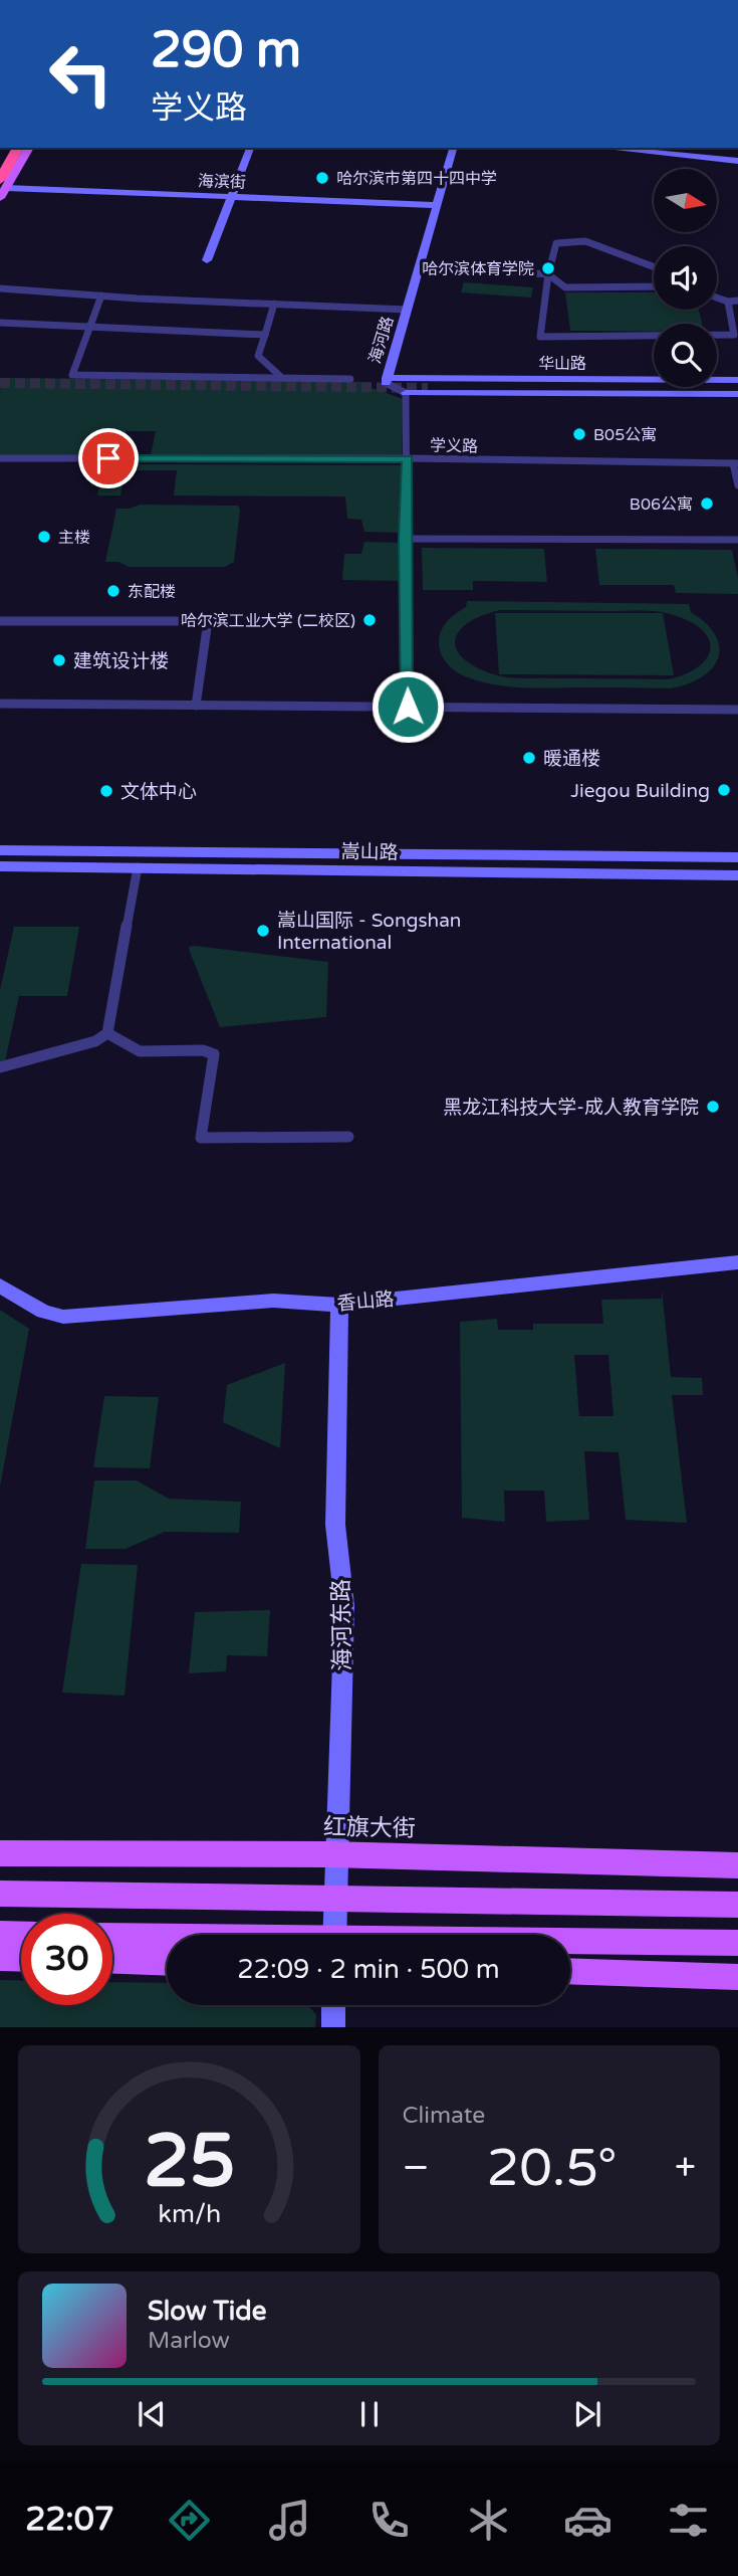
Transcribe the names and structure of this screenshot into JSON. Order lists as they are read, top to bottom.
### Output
{
  "streets": {
    "main road": ["红旗大街"],
    "street": [
      "海滨街",
      "海河路",
      "华山路",
      "学义路",
      "嵩山路",
      "香山路",
      "海河东路"
    ]
  },
  "crossings": [
    ["海滨街", "海河路"],
    ["海河路", "华山路"],
    ["香山路", "海河东路"],
    ["海河东路", "红旗大街"]
  ],
  "places": [
    "哈尔滨市第四十四中学",
    "哈尔滨体育学院",
    "B05公寓",
    "B06公寓",
    "主楼",
    "东配楼",
    "哈尔滨工业大学 (二校区)",
    "建筑设计楼",
    "暖通楼",
    "Jiegou Building",
    "文体中心",
    "嵩山国际 - Songshan International",
    "黑龙江科技大学-成人教育学院"
  ],
  "north": "right",
  "page": {
    "turn": ["290 m", "学义路"],
    "limit": "30",
    "trip": "22:09 · 2 min · 500 m",
    "tile": "Climate",
    "heat": ["−", "20.5°", "+"],
    "song": ["Slow Tide", "Marlow"],
    "tabs": "22:07",
    "gauge": ["25", "km/h"]
  }
}
